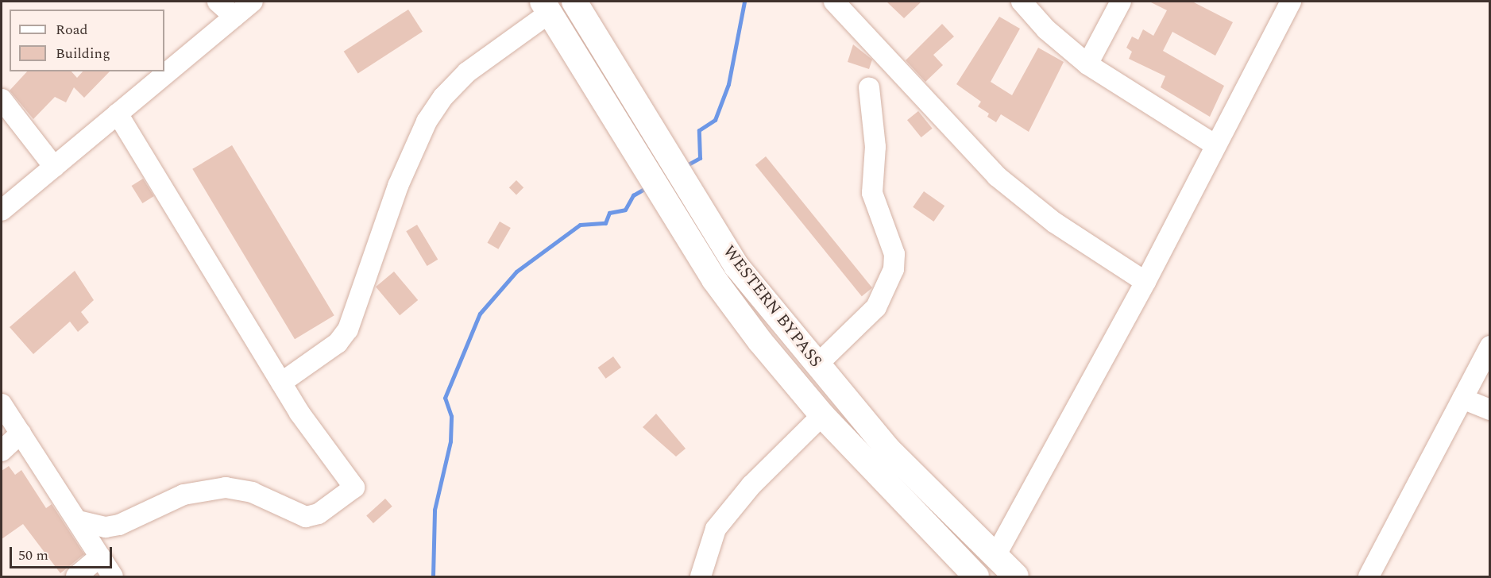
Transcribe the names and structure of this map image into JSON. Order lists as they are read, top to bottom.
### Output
{
  "streets": {
    "main road": ["WESTERN BYPASS"]
  },
  "legend": ["Road", "Building"],
  "scale_bar": "50 m"
}
